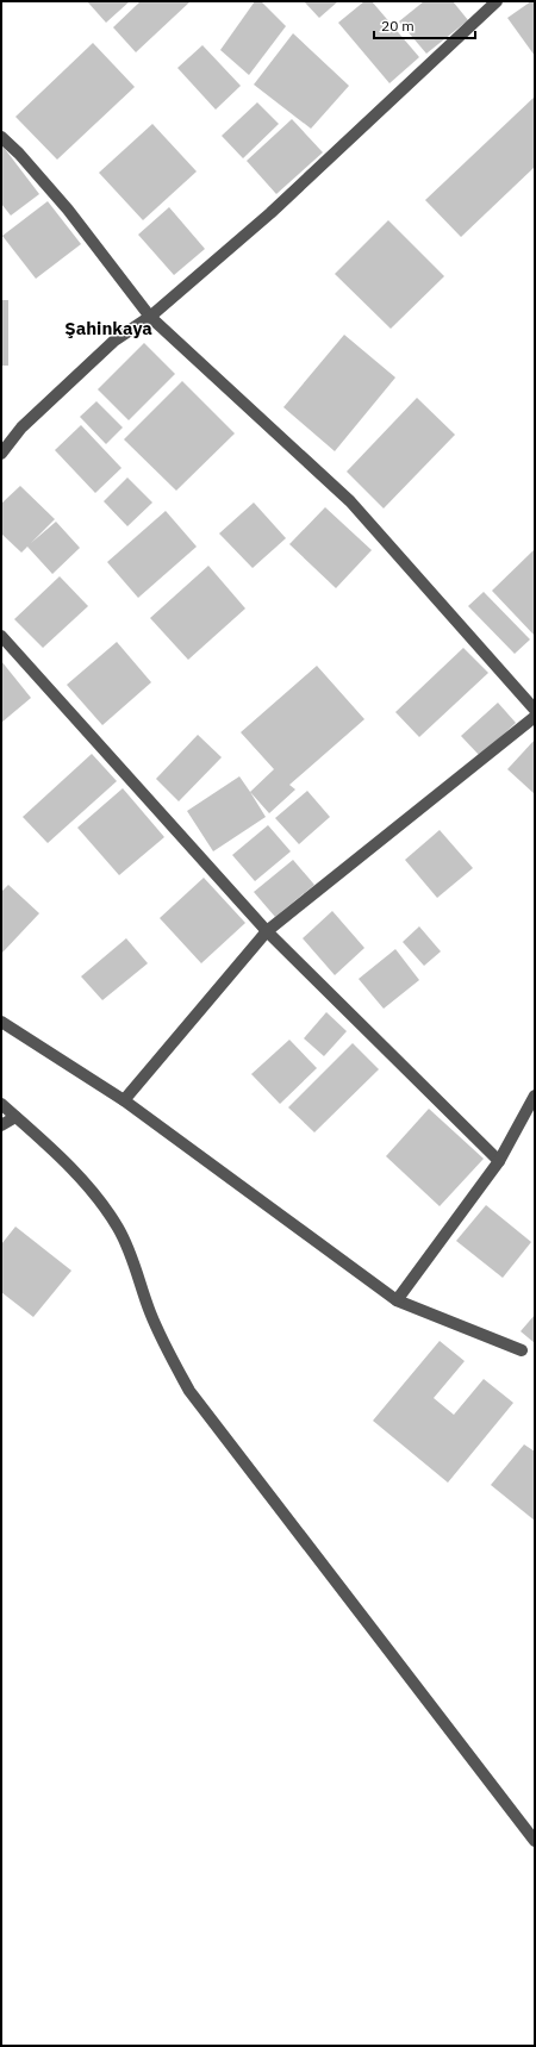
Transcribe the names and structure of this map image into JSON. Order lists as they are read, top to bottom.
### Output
{
  "districts": ["Şahinkaya"],
  "scale_bar": "20 m"
}
